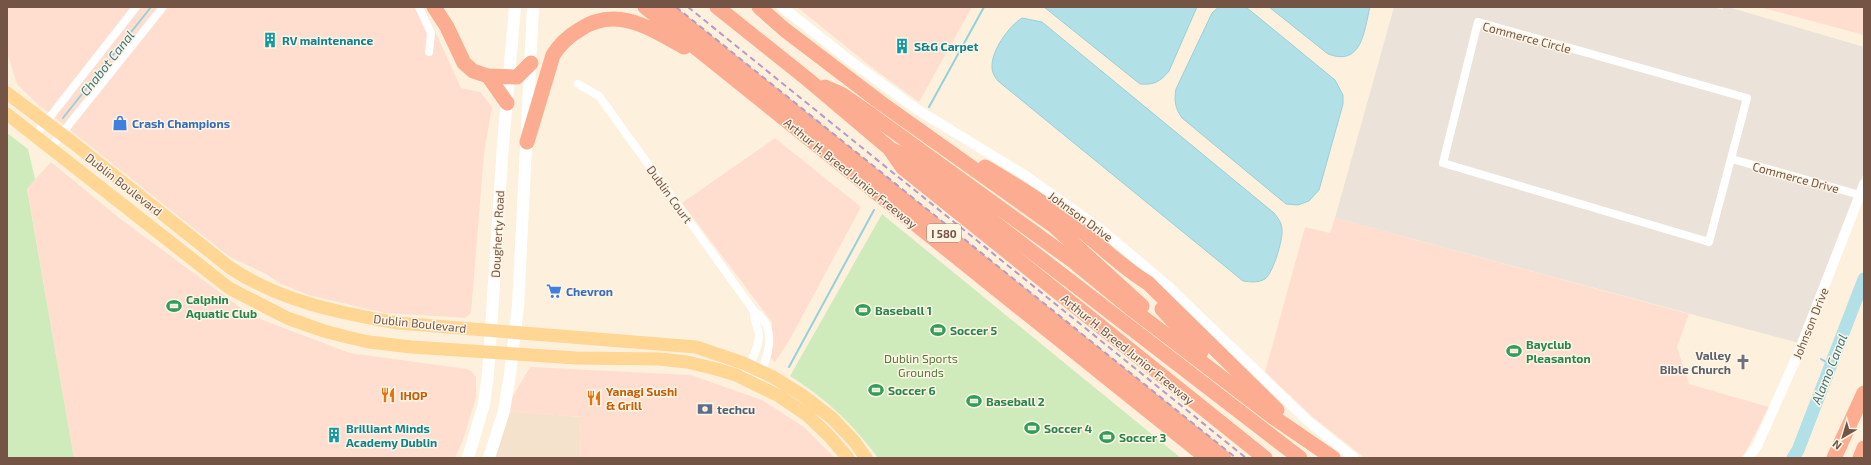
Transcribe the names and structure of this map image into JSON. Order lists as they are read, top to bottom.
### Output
{
  "streets": {
    "highway": ["Arthur H. Breed Junior Freeway", "I 580"],
    "main road": ["Dublin Boulevard", "Dougherty Road"],
    "street": [
      "Commerce Circle",
      "Commerce Drive",
      "Dublin Court",
      "Johnson Drive"
    ]
  },
  "crossings": [
    ["Commerce Circle", "Commerce Drive"],
    ["Commerce Drive", "Johnson Drive"],
    ["Dublin Boulevard", "Dublin Court"],
    ["Dublin Boulevard", "Dougherty Road"]
  ],
  "water": ["Chabot Canal", "Alamo Canal"],
  "parks": ["Dublin Sports Grounds"],
  "places": {
    "building": ["RV maintenance", "S&G Carpet", "Brilliant Minds Academy Dublin"],
    "shop": ["Crash Champions"],
    "supermarket": ["Chevron"],
    "sports": [
      "Calphin Aquatic Club",
      "Baseball 1",
      "Soccer 5",
      "Bayclub Pleasanton",
      "Soccer 6",
      "Baseball 2",
      "Soccer 4",
      "Soccer 3"
    ],
    "church": ["Valley Bible Church"],
    "restaurant": ["IHOP", "Yanagi Sushi & Grill"],
    "bank": ["techcu"]
  },
  "north": "bottom left"
}
